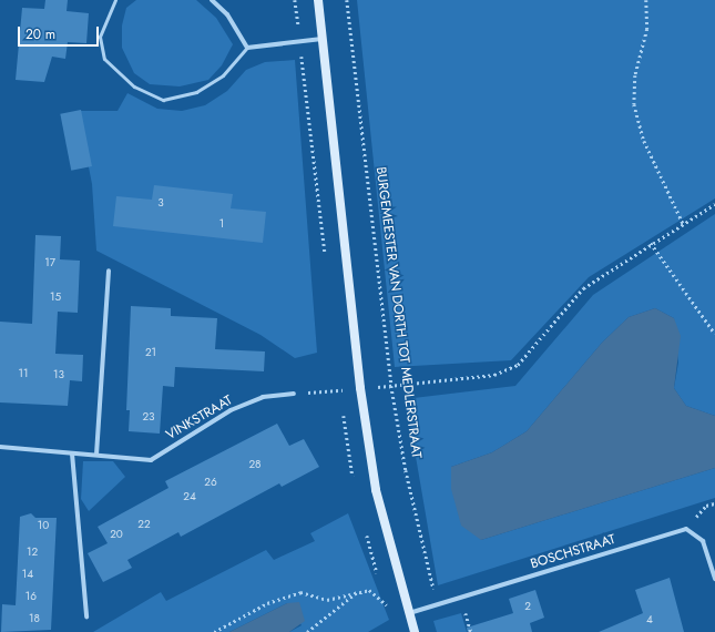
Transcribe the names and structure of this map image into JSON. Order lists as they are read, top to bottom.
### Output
{
  "streets": {
    "street": ["VINKSTRAAT", "BOSCHSTRAAT"],
    "path": ["BURGEMEESTER VAN DORTH TOT MEDLERSTRAAT"]
  },
  "house_numbers": [
    "3",
    "1",
    "17",
    "15",
    "21",
    "11",
    "13",
    "23",
    "28",
    "26",
    "24",
    "22",
    "10",
    "20",
    "12",
    "14",
    "16",
    "2",
    "18",
    "4"
  ],
  "scale_bar": "20 m"
}
